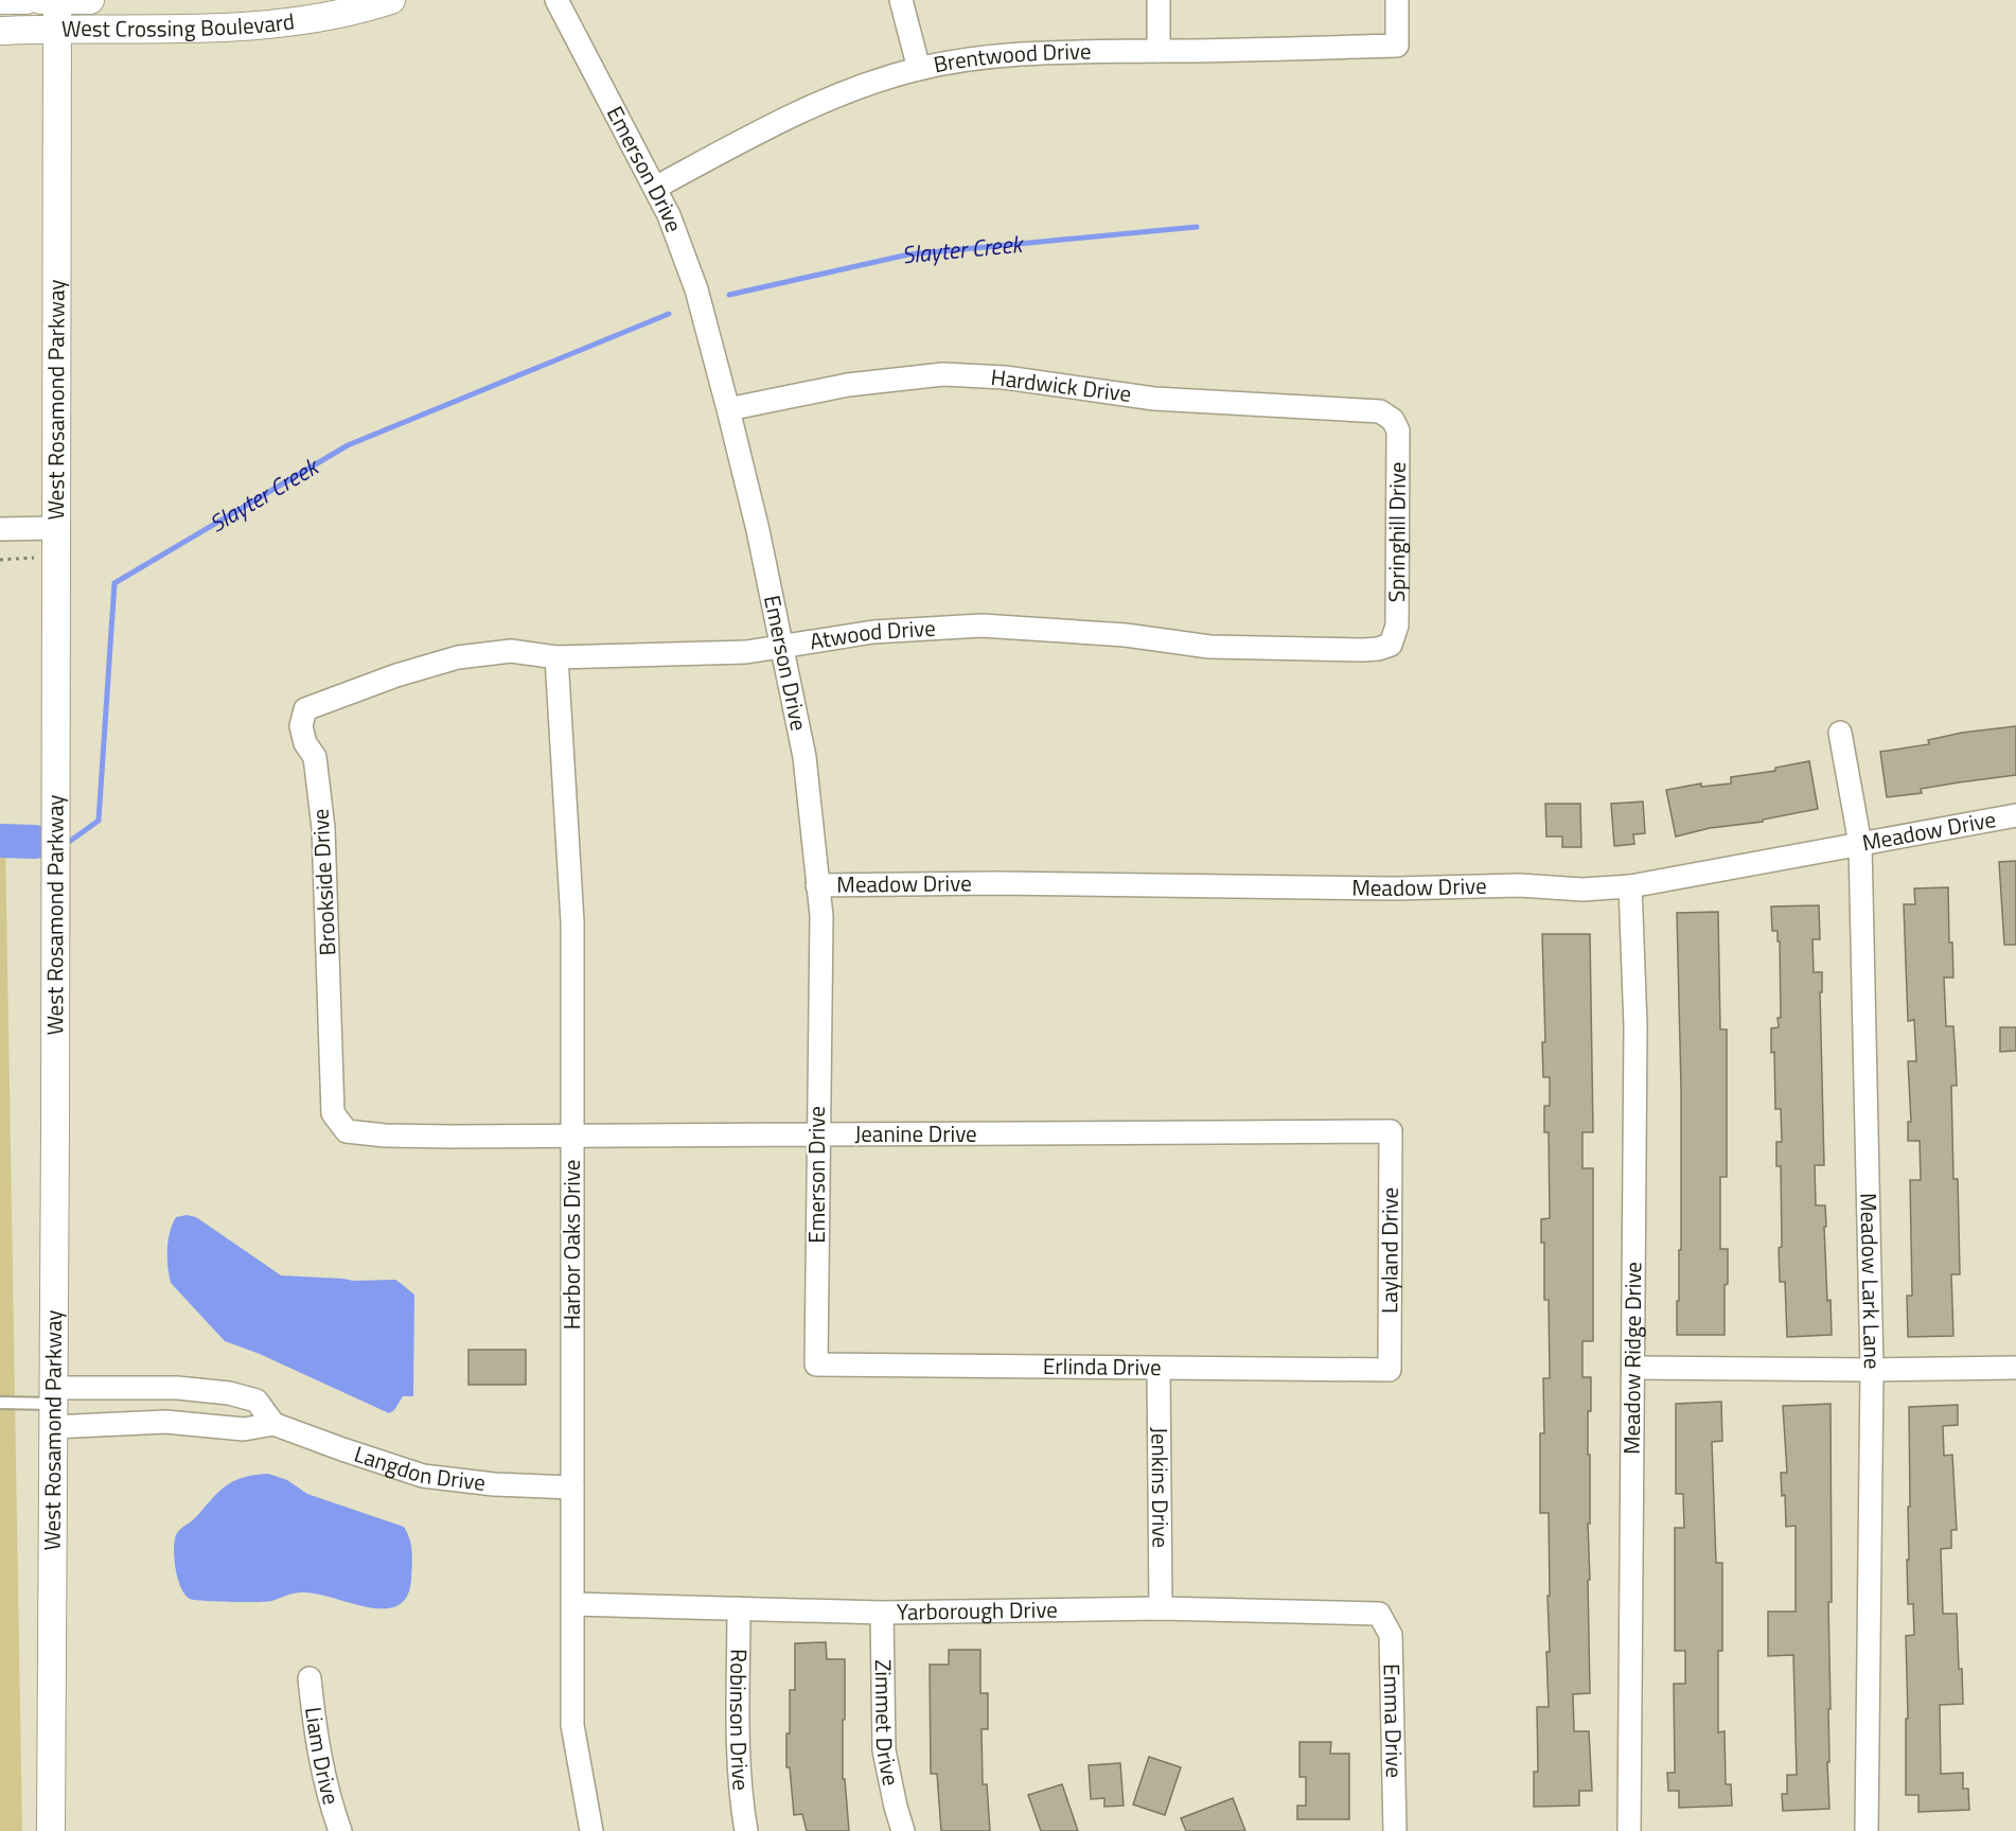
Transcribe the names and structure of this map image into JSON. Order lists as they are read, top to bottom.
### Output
{
  "streets": {
    "street": [
      "West Crossing Boulevard",
      "Brentwood Drive",
      "Emerson Drive",
      "Hardwick Drive",
      "West Rosamond Parkway",
      "Springhill Drive",
      "Atwood Drive",
      "Meadow Drive",
      "Brookside Drive",
      "Jeanine Drive",
      "Harbor Oaks Drive",
      "Layland Drive",
      "Meadow Lark Lane",
      "Meadow Ridge Drive",
      "Erlinda Drive",
      "Langdon Drive",
      "Jenkins Drive",
      "Yarborough Drive",
      "Robinson Drive",
      "Emma Drive",
      "Zimmet Drive",
      "Liam Drive"
    ]
  },
  "crossings": [
    ["West Crossing Boulevard", "West Rosamond Parkway"],
    ["Brentwood Drive", "Emerson Drive"],
    ["Emerson Drive", "Hardwick Drive"],
    ["Emerson Drive", "Atwood Drive"],
    ["Emerson Drive", "Meadow Drive"],
    ["Emerson Drive", "Jeanine Drive"],
    ["Emerson Drive", "Erlinda Drive"],
    ["Hardwick Drive", "Springhill Drive"],
    ["West Rosamond Parkway", "Langdon Drive"],
    ["Springhill Drive", "Atwood Drive"],
    ["Atwood Drive", "Brookside Drive"],
    ["Atwood Drive", "Harbor Oaks Drive"],
    ["Meadow Drive", "Meadow Lark Lane"],
    ["Meadow Drive", "Meadow Ridge Drive"],
    ["Brookside Drive", "Jeanine Drive"],
    ["Jeanine Drive", "Harbor Oaks Drive"],
    ["Jeanine Drive", "Layland Drive"],
    ["Harbor Oaks Drive", "Langdon Drive"],
    ["Harbor Oaks Drive", "Yarborough Drive"],
    ["Layland Drive", "Erlinda Drive"],
    ["Erlinda Drive", "Jenkins Drive"],
    ["Jenkins Drive", "Yarborough Drive"],
    ["Yarborough Drive", "Robinson Drive"],
    ["Yarborough Drive", "Emma Drive"],
    ["Yarborough Drive", "Zimmet Drive"]
  ],
  "water": ["Slayter Creek"]
}
